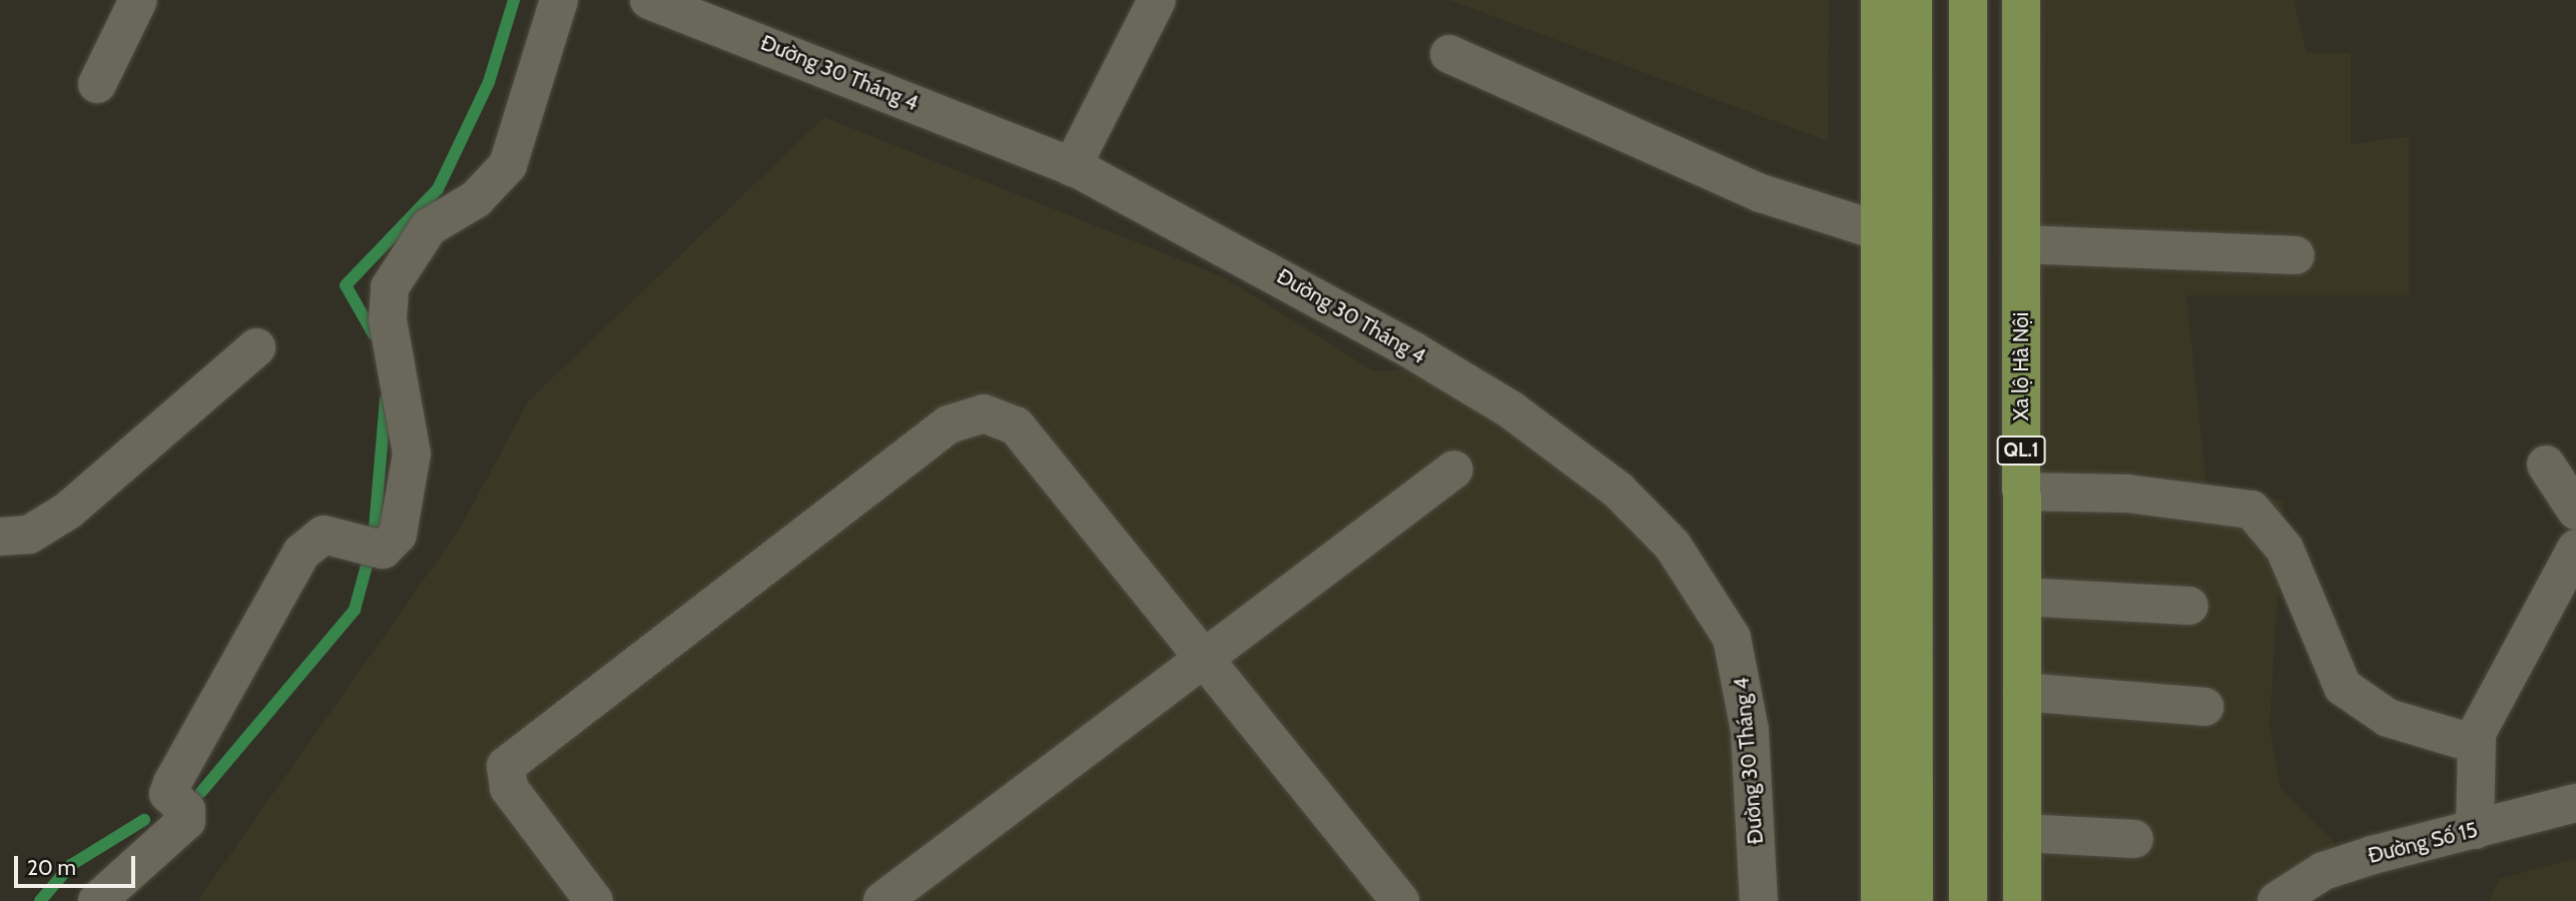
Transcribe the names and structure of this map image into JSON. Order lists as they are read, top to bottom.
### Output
{
  "streets": {
    "highway": ["Xa lộ Hà Nội", "QL.1"],
    "street": ["Đường 30 Tháng 4", "Đường Số 15"]
  },
  "scale_bar": "20 m"
}
